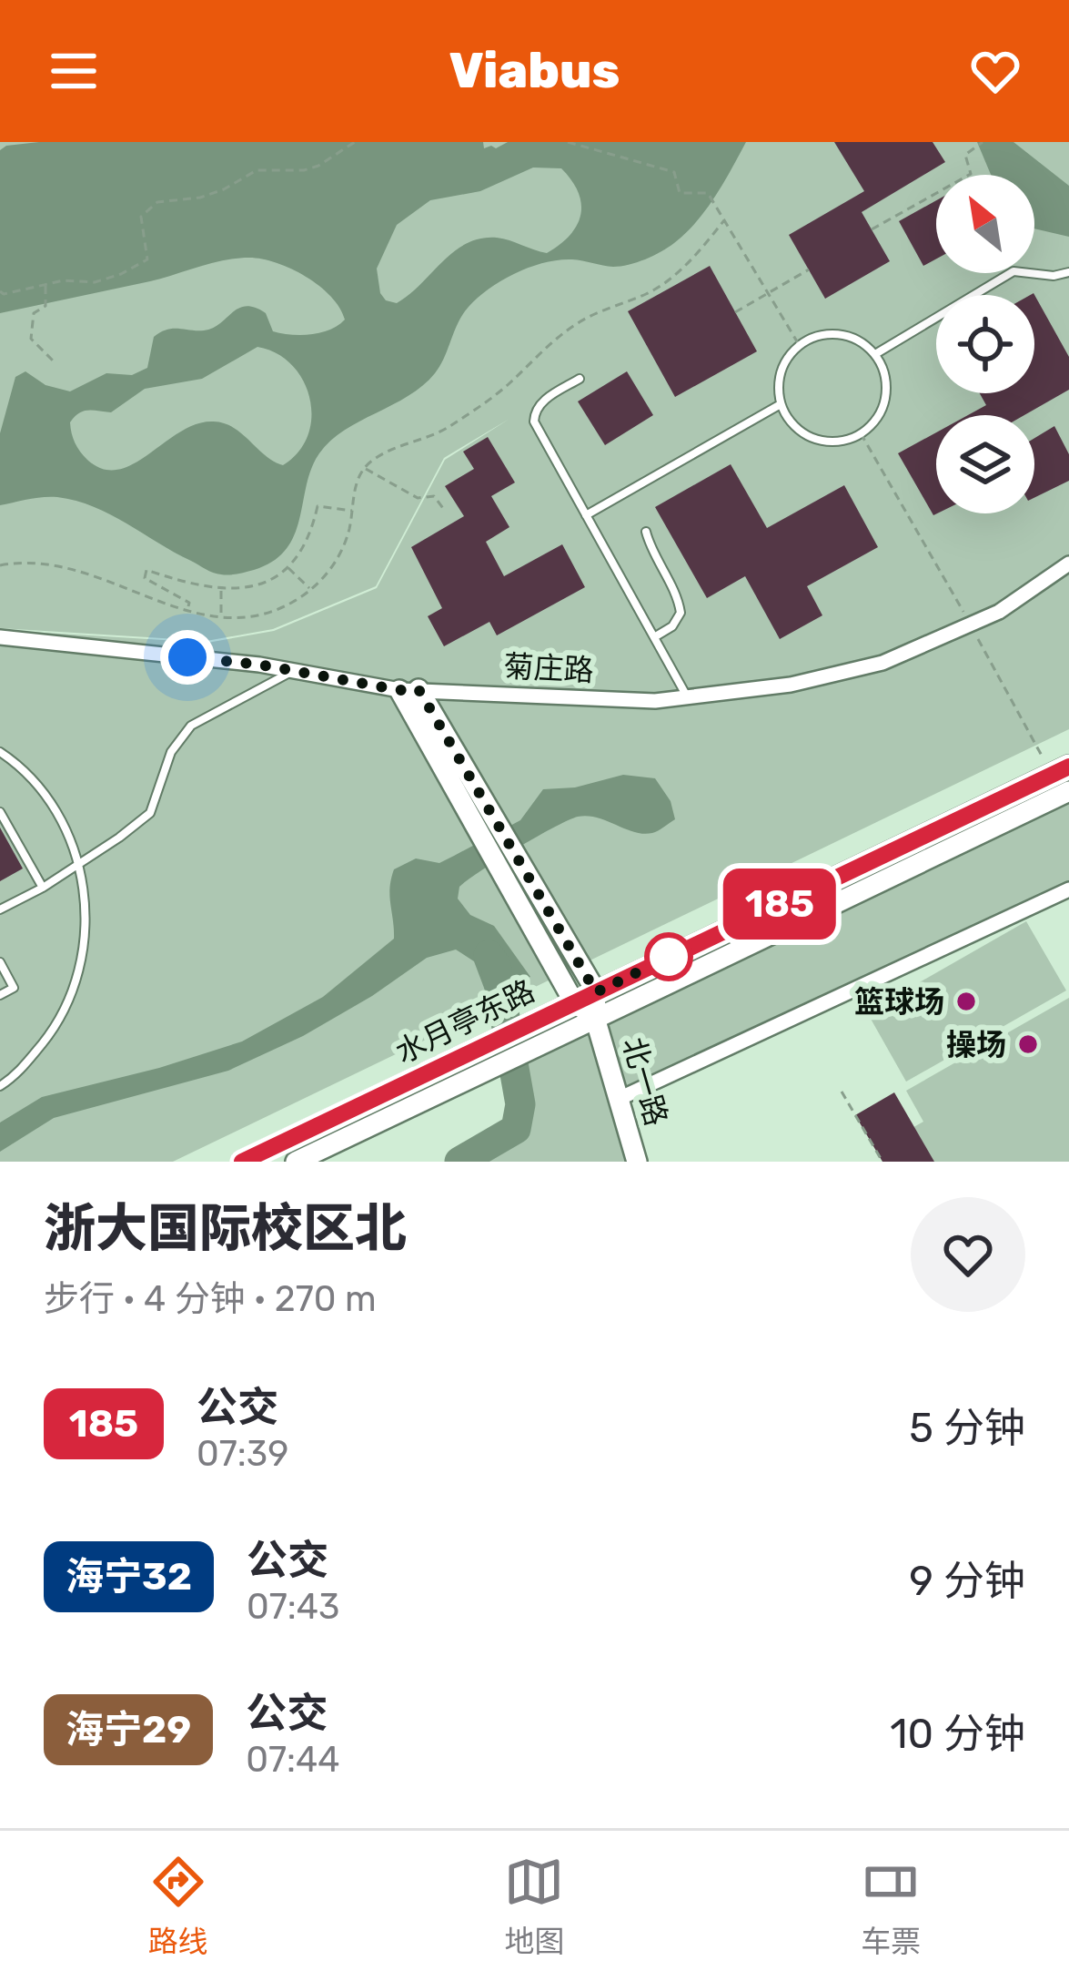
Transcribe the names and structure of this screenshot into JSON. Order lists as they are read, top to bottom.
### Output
{
  "streets": {
    "main road": ["水月亭东路", "北一路"],
    "street": ["菊庄路"]
  },
  "crossings": [
    ["水月亭东路", "北一路"]
  ],
  "places": ["篮球场", "操场"],
  "lines": ["bus line 185"],
  "north": "top left",
  "page": {
    "header": "Viabus",
    "on_map": "185",
    "heading": ["浙大国际校区北", "步行 · 4 分钟 · 270 m"],
    "list": [
      {
        "mark": "185",
        "name": "公交",
        "note": "07:39",
        "value": "5 分钟"
      },
      {
        "mark": "海宁32",
        "name": "公交",
        "note": "07:43",
        "value": "9 分钟"
      },
      {
        "mark": "海宁29",
        "name": "公交",
        "note": "07:44",
        "value": "10 分钟"
      }
    ],
    "tabs": ["路线", "地图", "车票"]
  }
}
